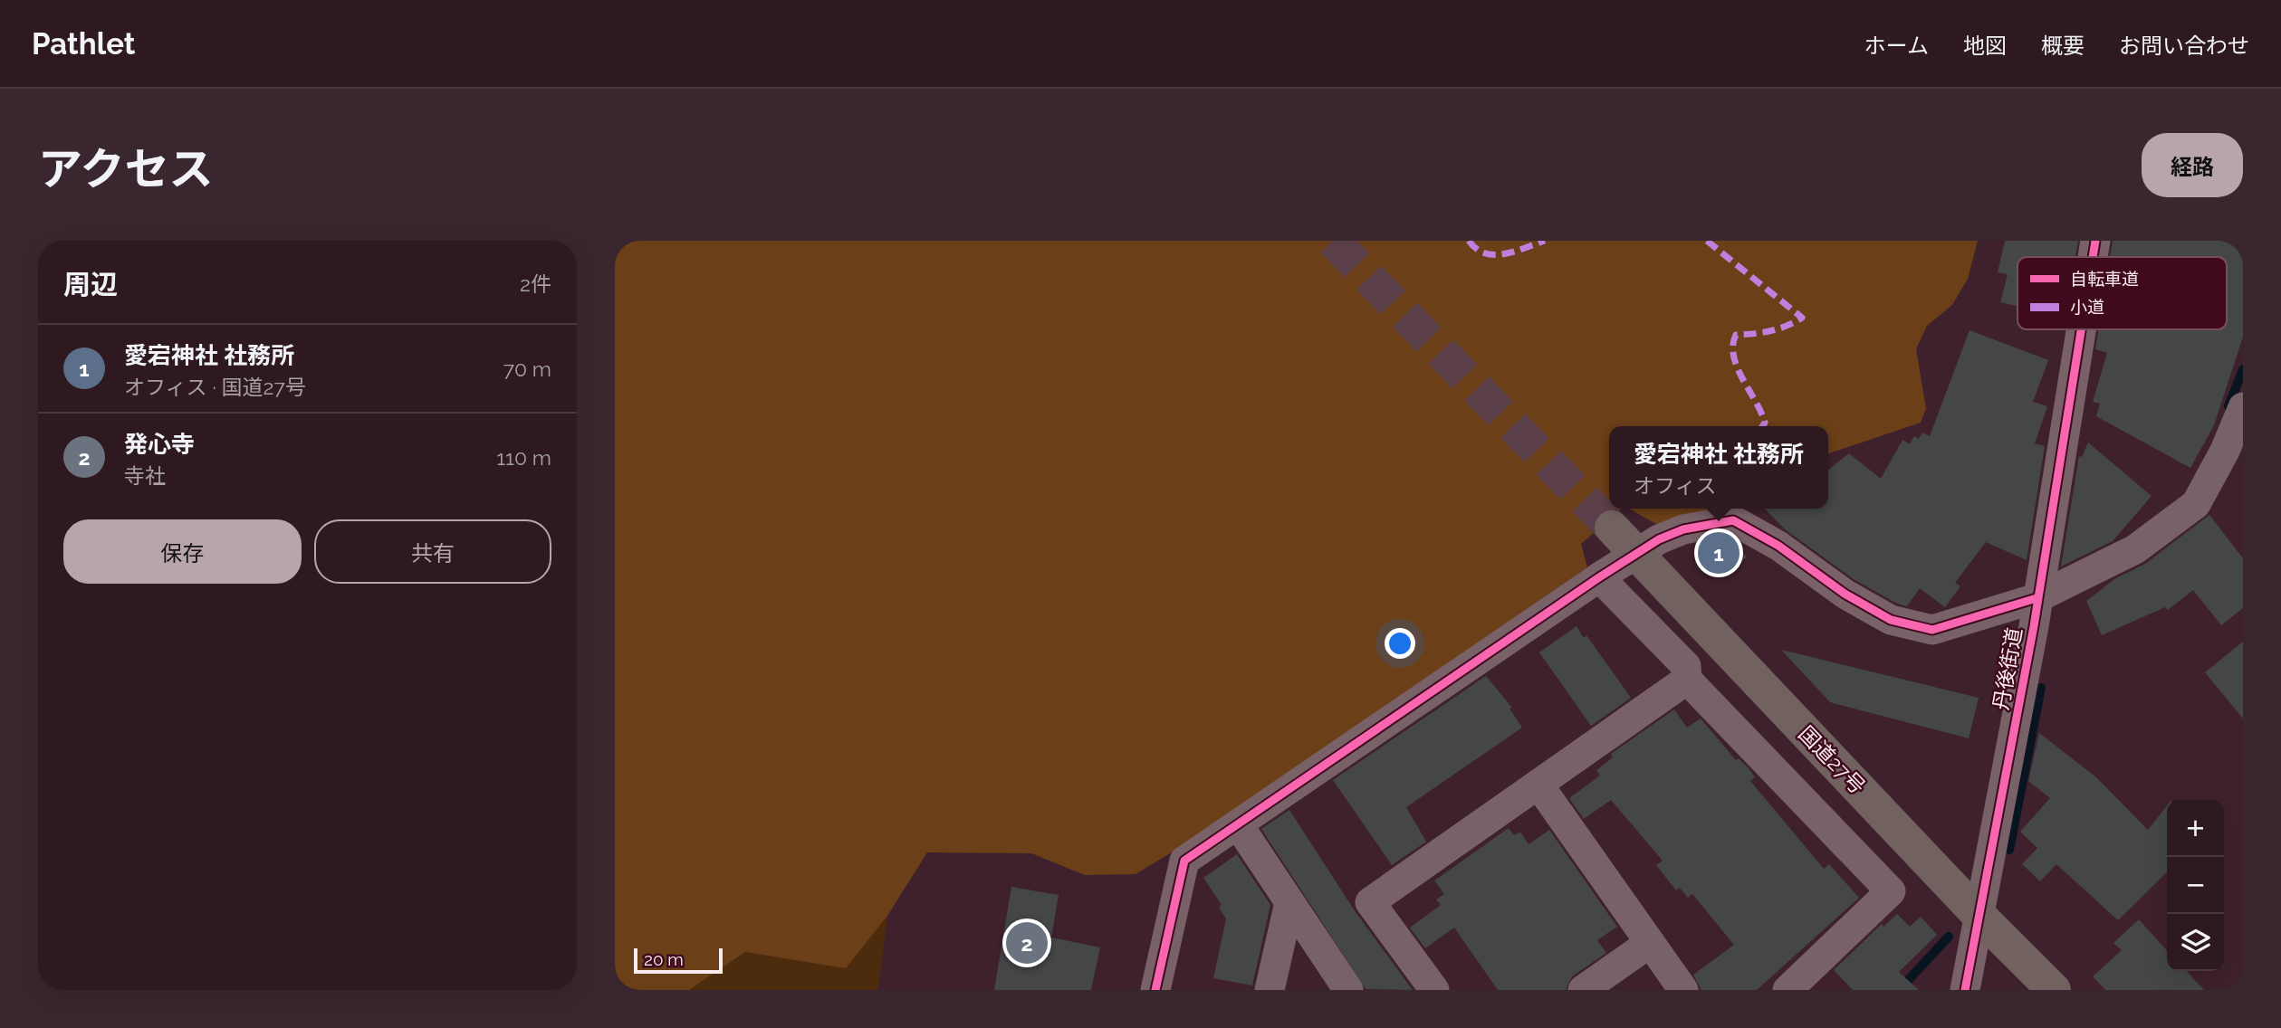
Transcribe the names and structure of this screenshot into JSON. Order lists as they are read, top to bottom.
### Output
{
  "streets": {
    "highway": ["国道27号"],
    "street": ["丹後街道"]
  },
  "crossings": [
    ["丹後街道", "国道27号"]
  ],
  "legend": ["自転車道", "小道"],
  "scale_bar": "20 m",
  "page": {
    "header": "Pathlet",
    "nav": [
      "ホーム",
      "地図",
      "概要",
      "お問い合わせ"
    ],
    "title": "アクセス",
    "buttons": [
      "経路",
      ["保存", "共有"]
    ],
    "heading": ["周辺", "2件"],
    "list": [
      {
        "mark": "1",
        "name": "愛宕神社 社務所",
        "note": "オフィス · 国道27号",
        "value": "70 m"
      },
      {
        "mark": "2",
        "name": "発心寺",
        "note": "寺社",
        "value": "110 m"
      }
    ],
    "popup": ["愛宕神社 社務所", "オフィス"],
    "pins": ["1", "2"],
    "map_buttons": ["+", "−"],
    "scale": "20 m"
  }
}
